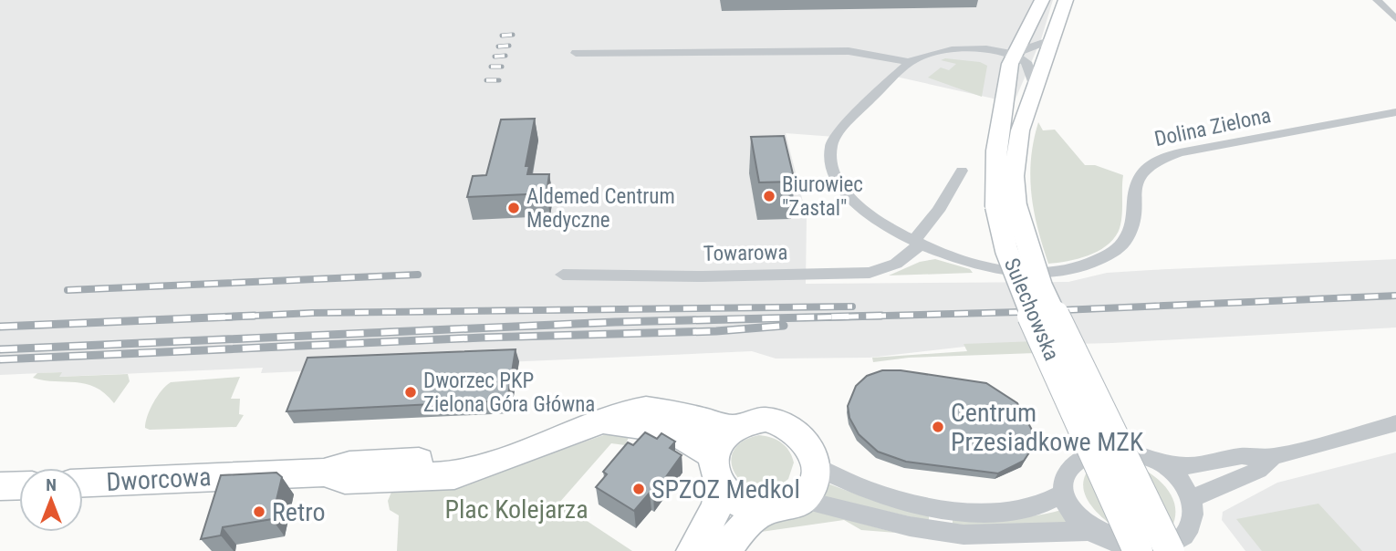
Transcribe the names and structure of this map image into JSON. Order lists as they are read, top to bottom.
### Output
{
  "streets": {
    "street": [
      "Dolina Zielona",
      "Towarowa",
      "Sulechowska",
      "Dworcowa"
    ]
  },
  "crossings": [
    ["Dolina Zielona", "Towarowa"]
  ],
  "parks": ["Plac Kolejarza"],
  "places": [
    "Biurowiec \"Zastal\"",
    "Aldemed Centrum Medyczne",
    "Dworzec PKP Zielona Góra Główna",
    "Centrum Przesiadkowe MZK",
    "SPZOZ Medkol",
    "Retro"
  ],
  "north": "top"
}
